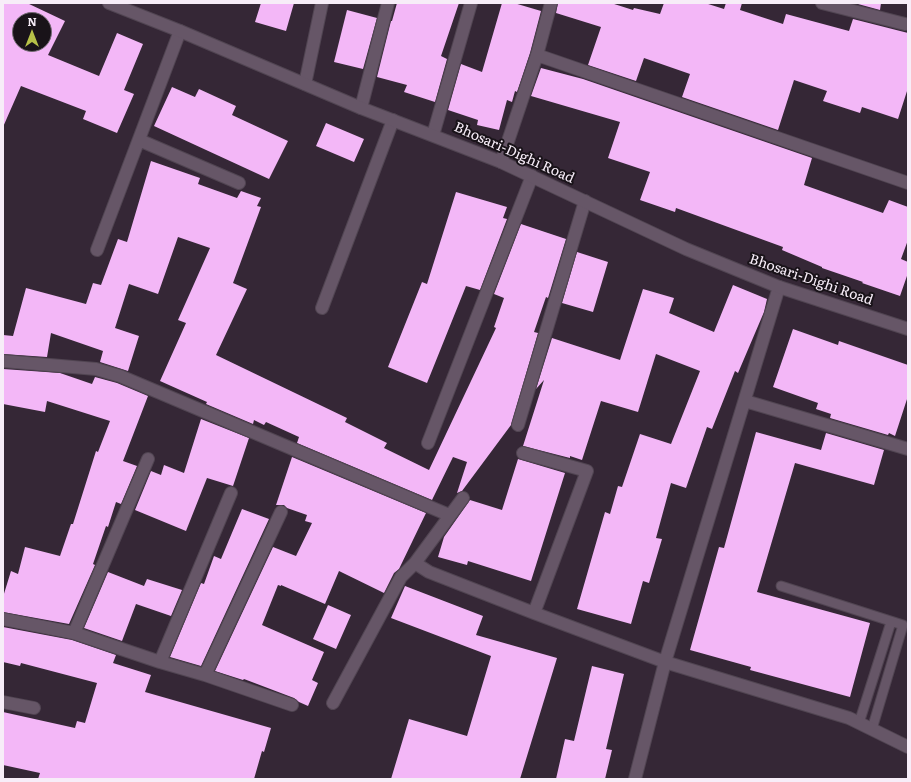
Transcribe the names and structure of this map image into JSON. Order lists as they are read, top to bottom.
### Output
{
  "streets": {
    "street": ["Bhosari-Dighi Road"]
  },
  "north": "top"
}
